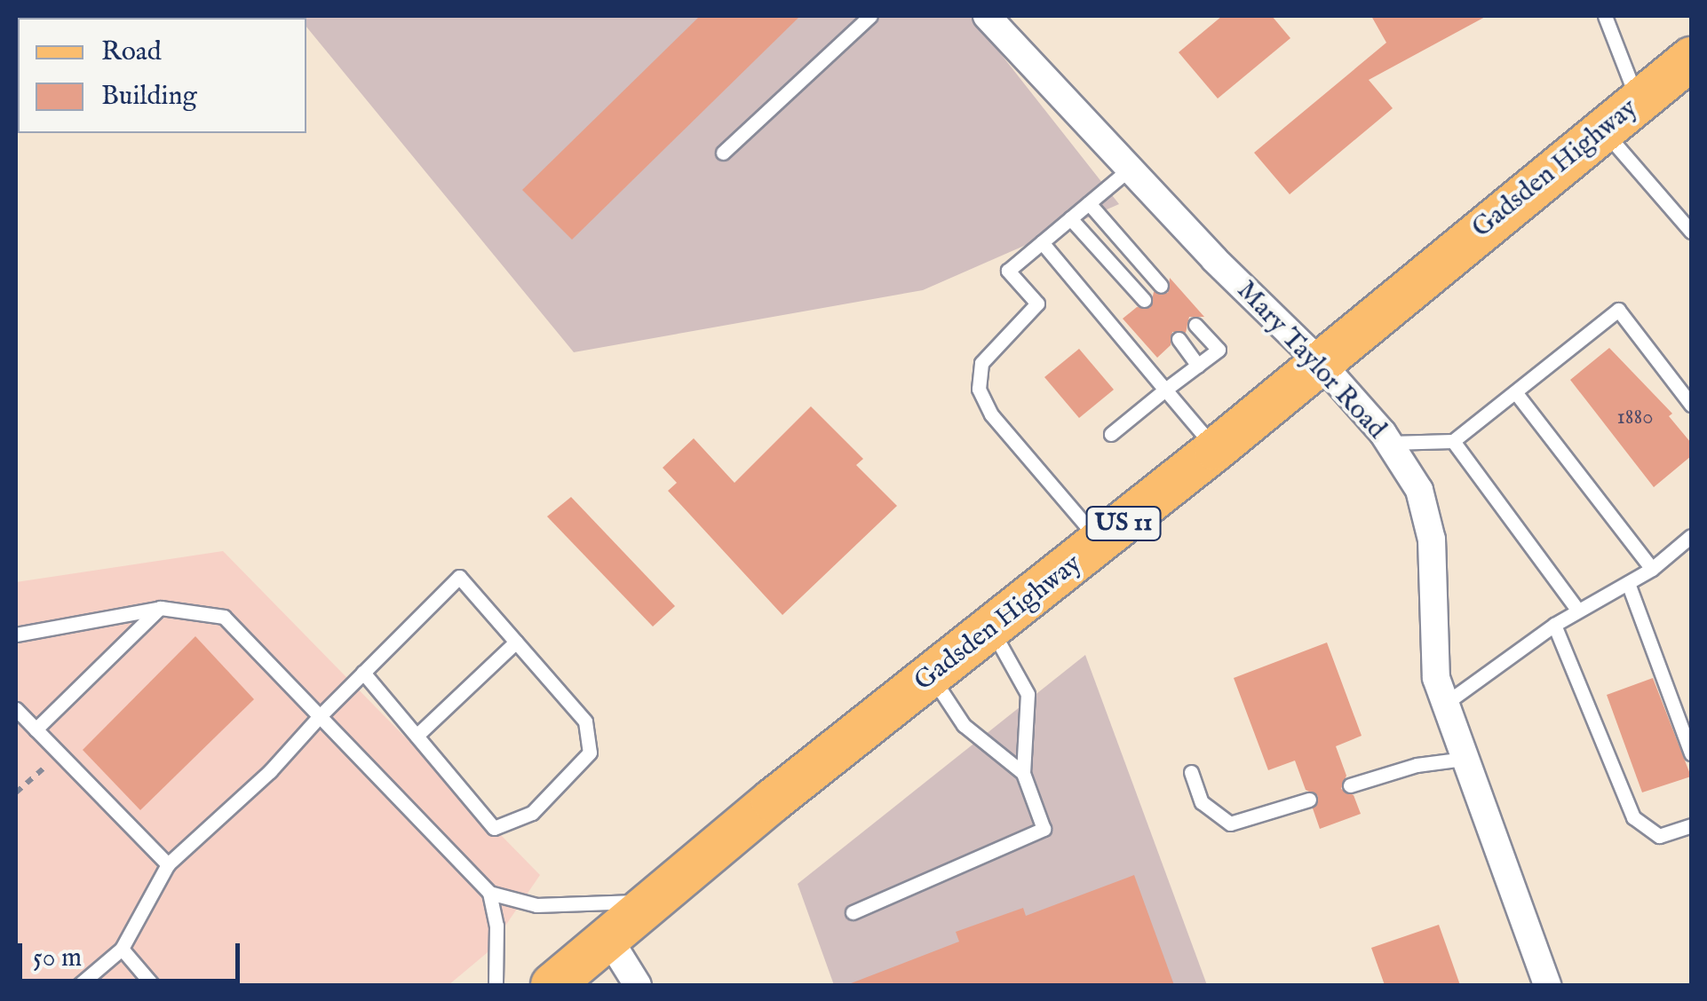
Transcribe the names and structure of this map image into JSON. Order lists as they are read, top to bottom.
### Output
{
  "streets": {
    "main road": ["Gadsden Highway", "US 11"],
    "street": ["Mary Taylor Road"]
  },
  "crossings": [
    ["Gadsden Highway", "Mary Taylor Road"]
  ],
  "house_numbers": ["1880"],
  "legend": ["Road", "Building"],
  "scale_bar": "50 m"
}
